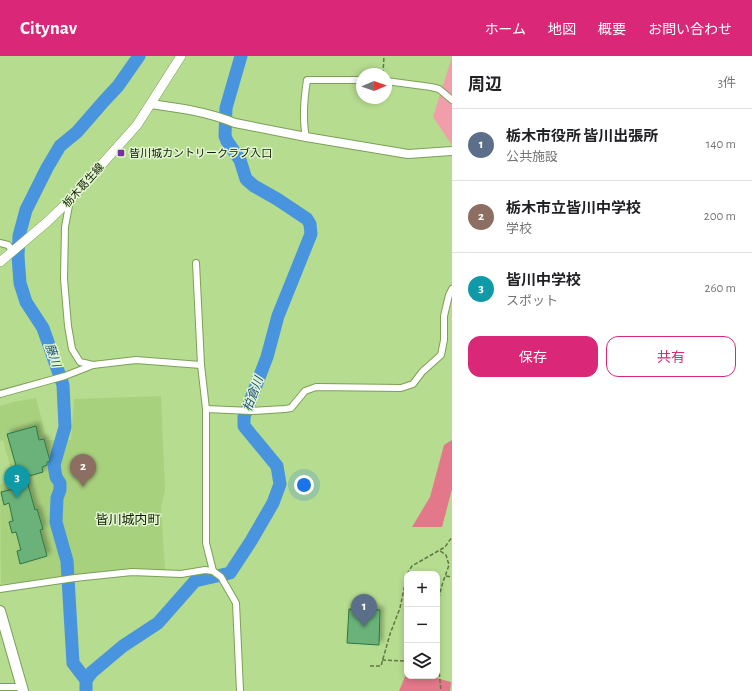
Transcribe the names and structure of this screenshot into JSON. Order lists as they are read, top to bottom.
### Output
{
  "streets": {
    "main road": ["栃木葛生線"]
  },
  "districts": ["皆川城内町"],
  "water": ["藤川", "柏倉川"],
  "places": {
    "transit": ["皆川城カントリークラブ入口"]
  },
  "north": "right",
  "page": {
    "header": "Citynav",
    "nav": [
      "ホーム",
      "地図",
      "概要",
      "お問い合わせ"
    ],
    "heading": ["周辺", "3件"],
    "list": [
      {
        "mark": "1",
        "name": "栃木市役所 皆川出張所",
        "note": "公共施設",
        "value": "140 m"
      },
      {
        "mark": "2",
        "name": "栃木市立皆川中学校",
        "note": "学校",
        "value": "200 m"
      },
      {
        "mark": "3",
        "name": "皆川中学校",
        "note": "スポット",
        "value": "260 m"
      }
    ],
    "buttons": ["保存", "共有"],
    "pins": ["2", "3", "1"],
    "map_buttons": ["+", "−"]
  }
}
